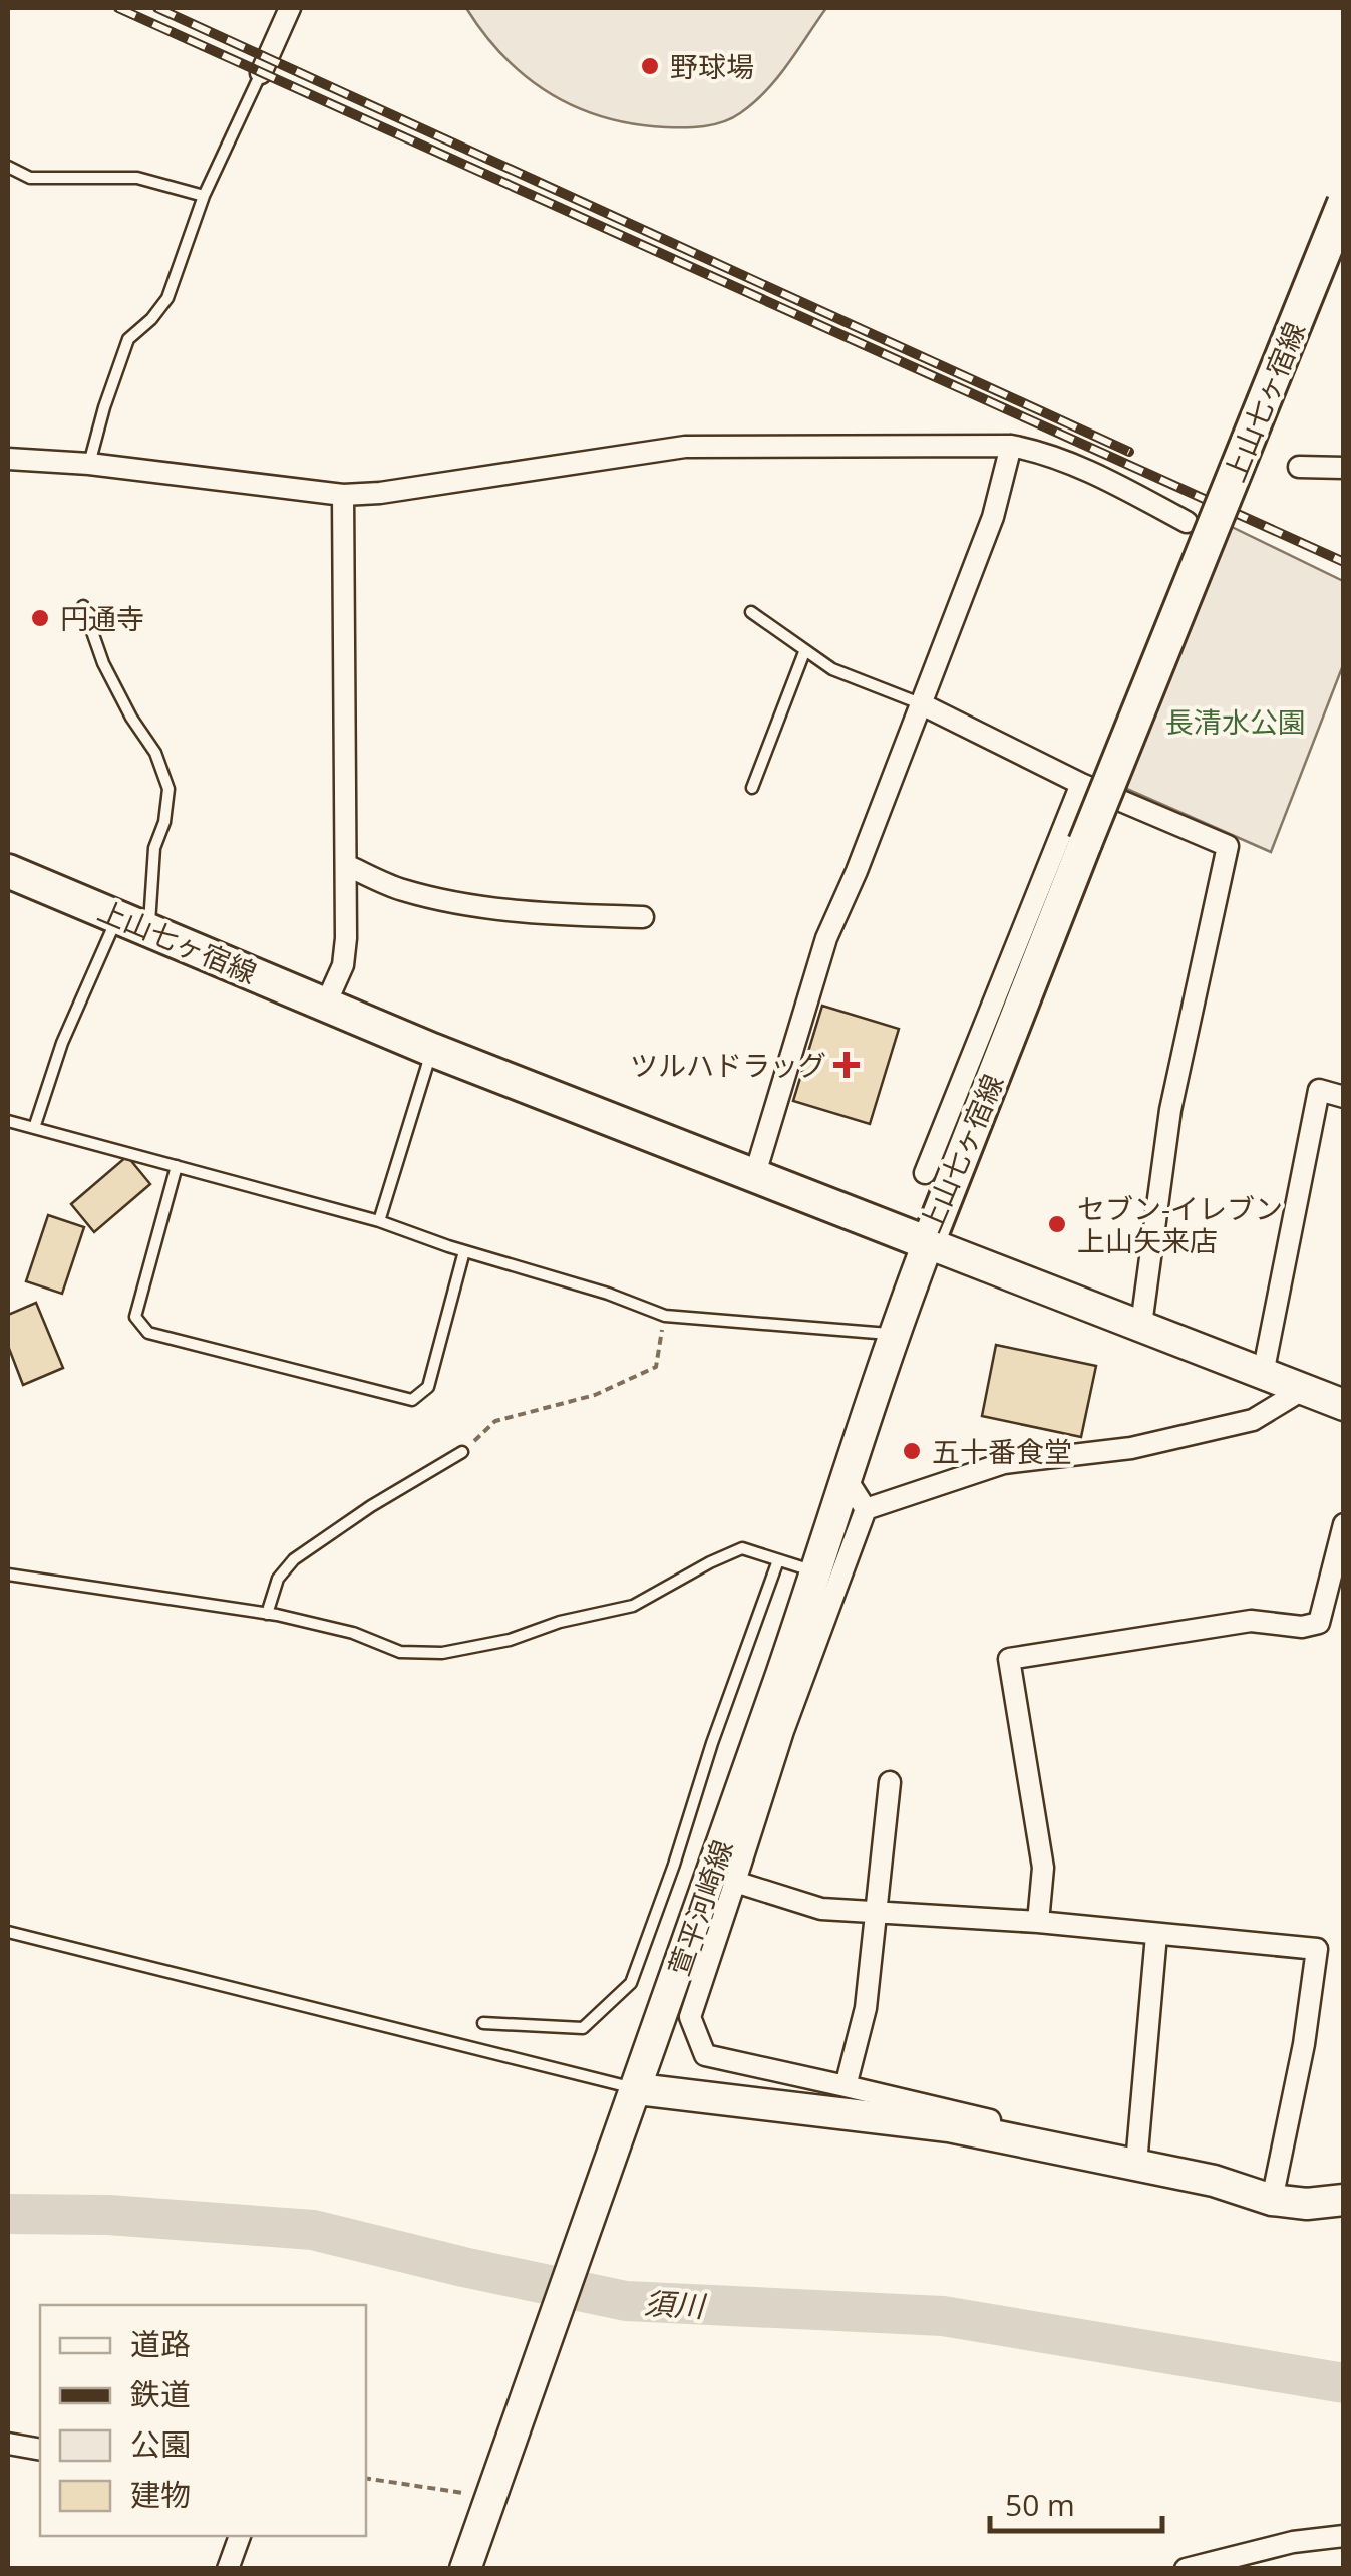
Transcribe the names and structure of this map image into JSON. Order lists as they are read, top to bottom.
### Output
{
  "streets": {
    "main road": ["上山七ヶ宿線", "萱平河崎線"]
  },
  "crossings": [
    ["上山七ヶ宿線", "萱平河崎線"]
  ],
  "water": ["須川"],
  "parks": ["長清水公園"],
  "places": {
    "other": [
      "野球場",
      "円通寺",
      "セブン-イレブン 上山矢来店",
      "五十番食堂"
    ],
    "health": ["ツルハドラッグ"]
  },
  "legend": [
    "道路",
    "鉄道",
    "公園",
    "建物"
  ],
  "scale_bar": "50 m"
}
